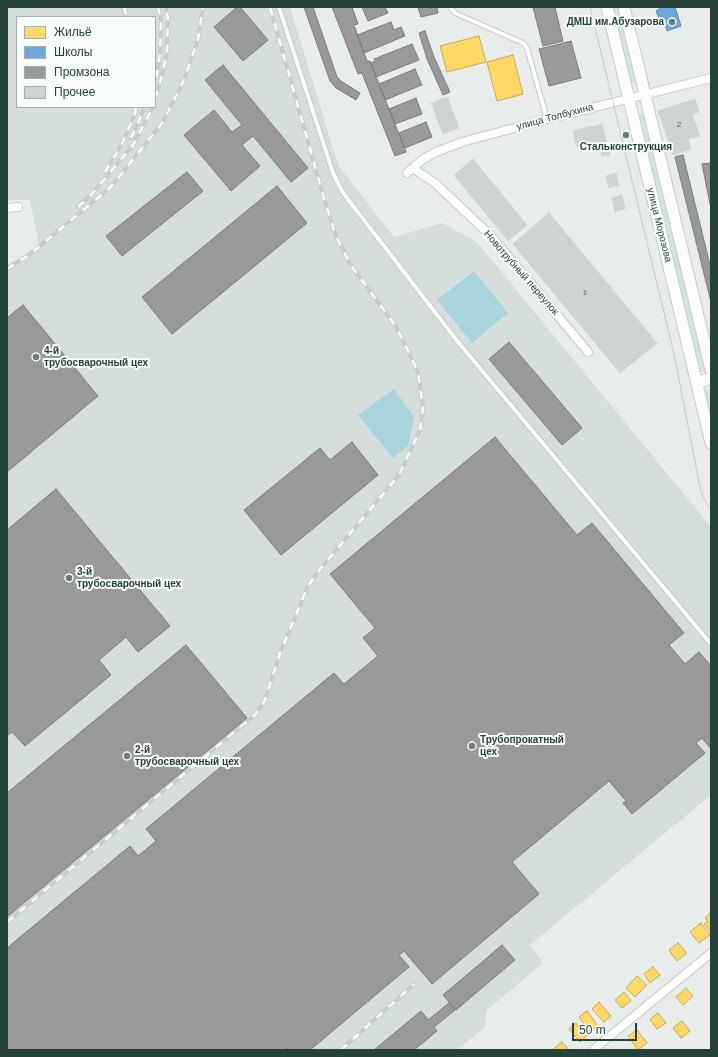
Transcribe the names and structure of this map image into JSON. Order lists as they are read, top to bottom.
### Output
{
  "streets": {
    "main road": ["улица Морозова"],
    "street": ["улица Толбухина", "Новотрубный переулок"]
  },
  "crossings": [
    ["улица Толбухина", "улица Морозова"],
    ["улица Толбухина", "Новотрубный переулок"]
  ],
  "places": [
    "ДМШ им.Абузарова",
    "Стальконструкция",
    "4-й трубосварочный цех",
    "3-й трубосварочный цех",
    "Трубопрокатный цех",
    "2-й трубосварочный цех"
  ],
  "house_numbers": ["2", "1"],
  "legend": [
    "Жильё",
    "Школы",
    "Промзона",
    "Прочее"
  ],
  "scale_bar": "50 m"
}
